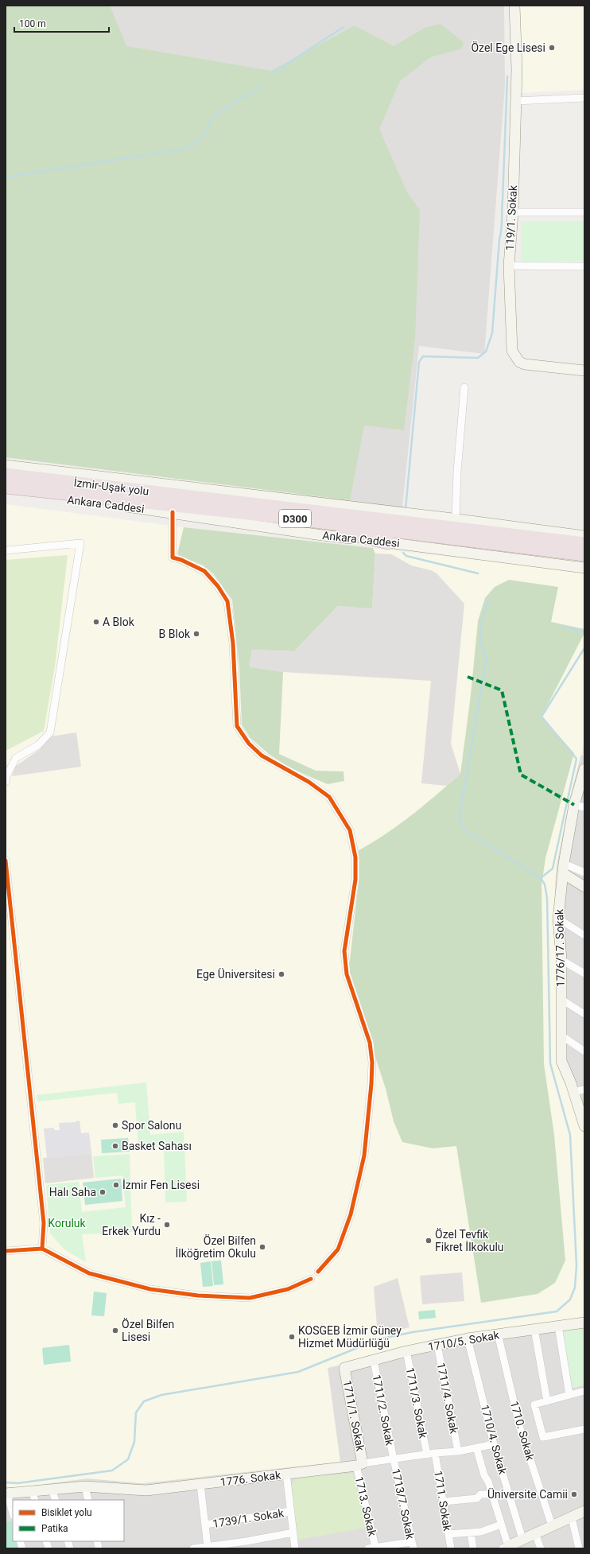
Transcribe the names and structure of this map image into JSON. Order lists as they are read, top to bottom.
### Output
{
  "streets": {
    "highway": ["İzmir-Uşak yolu", "Ankara Caddesi", "D300"],
    "street": [
      "119/1. Sokak",
      "1776/17. Sokak",
      "1710/5. Sokak",
      "1711/4. Sokak",
      "1711/3. Sokak",
      "1711/2. Sokak",
      "1711/1. Sokak",
      "1710. Sokak",
      "1710/4. Sokak",
      "1776. Sokak",
      "1711. Sokak",
      "1713/7. Sokak",
      "1713. Sokak",
      "1739/1. Sokak"
    ]
  },
  "crossings": [
    ["İzmir-Uşak yolu", "Ankara Caddesi"],
    ["1710/5. Sokak", "1711/4. Sokak"],
    ["1710/5. Sokak", "1711/3. Sokak"],
    ["1710/5. Sokak", "1711/2. Sokak"],
    ["1710/5. Sokak", "1711/1. Sokak"],
    ["1710/5. Sokak", "1710. Sokak"],
    ["1710/5. Sokak", "1710/4. Sokak"],
    ["1711/4. Sokak", "1776. Sokak"],
    ["1711/3. Sokak", "1776. Sokak"],
    ["1711/2. Sokak", "1776. Sokak"],
    ["1711/2. Sokak", "1713/7. Sokak"],
    ["1711/1. Sokak", "1776. Sokak"],
    ["1711/1. Sokak", "1713. Sokak"],
    ["1710/4. Sokak", "1776. Sokak"],
    ["1776. Sokak", "1711. Sokak"],
    ["1776. Sokak", "1713/7. Sokak"],
    ["1776. Sokak", "1713. Sokak"]
  ],
  "parks": ["Koruluk"],
  "places": [
    "Özel Ege Lisesi",
    "A Blok",
    "B Blok",
    "Ege Üniversitesi",
    "Spor Salonu",
    "Basket Sahası",
    "İzmir Fen Lisesi",
    "Halı Saha",
    "Kız - Erkek Yurdu",
    "Özel Tevfik Fikret İlkokulu",
    "Özel Bilfen İlköğretim Okulu",
    "Özel Bilfen Lisesi",
    "KOSGEB İzmir Güney Hizmet Müdürlüğü",
    "Üniversite Camii"
  ],
  "legend": ["Bisiklet yolu", "Patika"],
  "scale_bar": "100 m"
}
